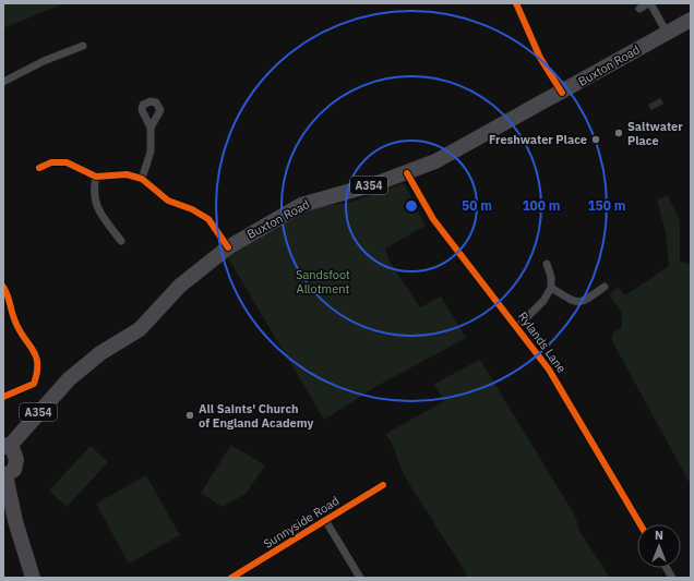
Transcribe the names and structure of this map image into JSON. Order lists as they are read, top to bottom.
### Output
{
  "streets": {
    "highway": ["Buxton Road", "A354"],
    "street": ["Rylands Lane", "Sunnyside Road"]
  },
  "crossings": [
    ["Buxton Road", "A354"],
    ["Buxton Road", "Rylands Lane"]
  ],
  "parks": ["Sandsfoot Allotment"],
  "places": ["Saltwater Place", "Freshwater Place", "All Saints' Church of England Academy"],
  "north": "top",
  "rings": ["50 m", "100 m", "150 m"]
}
